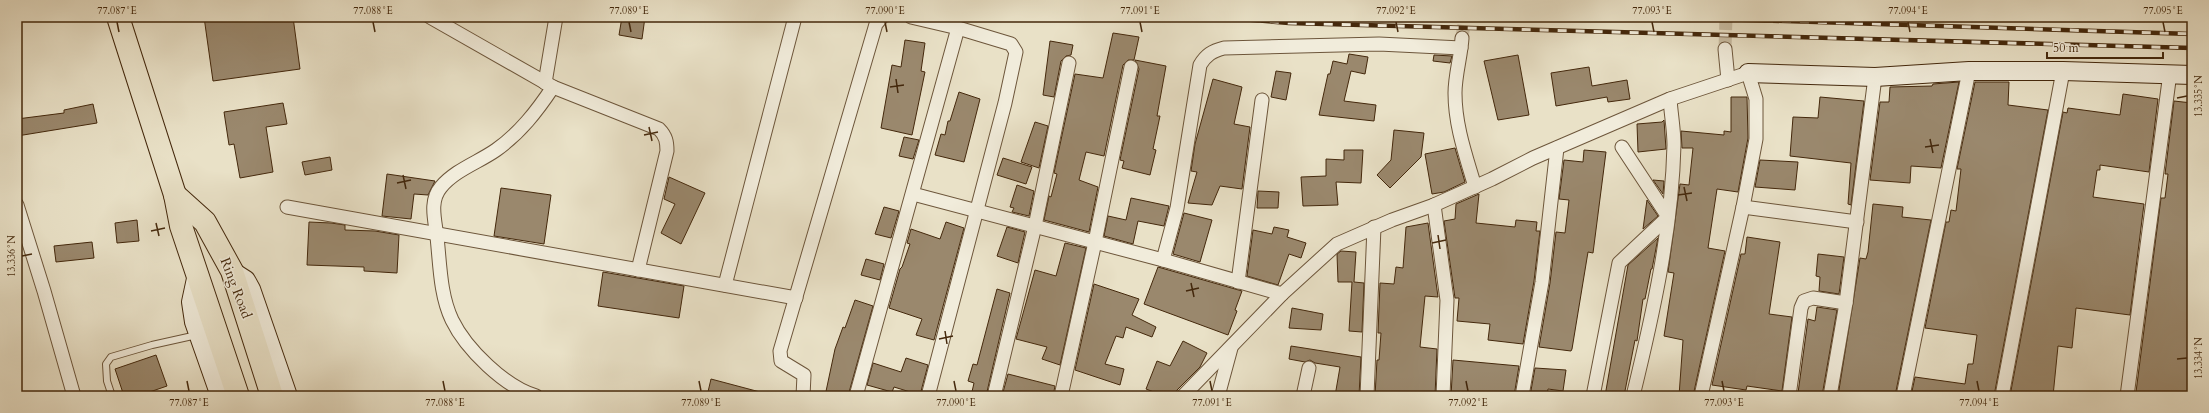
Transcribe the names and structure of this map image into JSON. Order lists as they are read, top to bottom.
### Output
{
  "streets": {
    "highway": ["Ring Road"]
  },
  "scale_bar": "50 m",
  "coordinates": [
    "77.087°E",
    "77.088°E",
    "77.089°E",
    "77.090°E",
    "77.091°E",
    "77.092°E",
    "77.093°E",
    "77.094°E",
    "77.095°E",
    "13.335°N",
    "13.336°N",
    "13.334°N"
  ]
}
